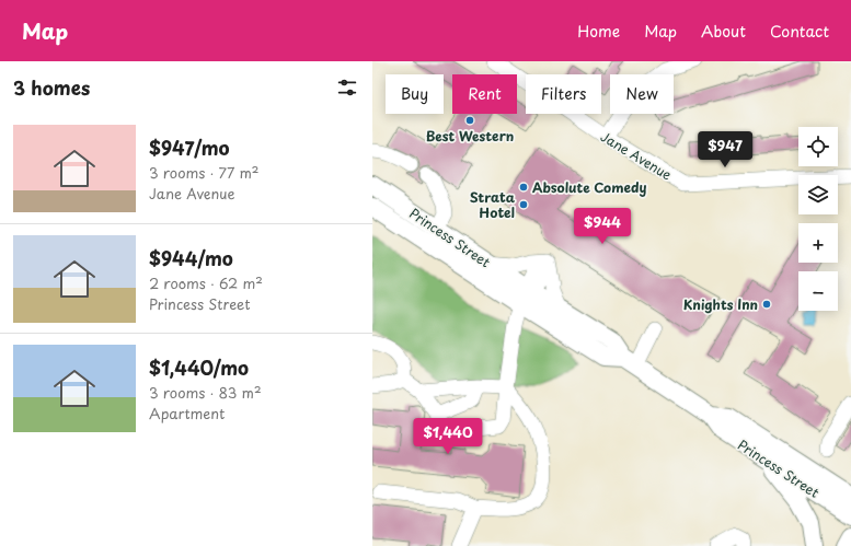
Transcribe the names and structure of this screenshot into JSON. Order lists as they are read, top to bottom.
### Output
{
  "streets": {
    "main road": ["Princess Street"],
    "street": ["Jane Avenue"]
  },
  "places": [
    "Best Western",
    "Absolute Comedy",
    "Strata Hotel",
    "Knights Inn"
  ],
  "page": {
    "header": "Map",
    "nav": [
      "Home",
      "Map",
      "About",
      "Contact"
    ],
    "heading": "3 homes",
    "chip": [
      "Buy",
      "Rent",
      "Filters",
      "New"
    ],
    "list": [
      {
        "name": "$947/mo",
        "note": "3 rooms · 77 m² · Jane Avenue"
      },
      {
        "name": "$944/mo",
        "note": "2 rooms · 62 m² · Princess Street"
      },
      {
        "name": "$1,440/mo",
        "note": "3 rooms · 83 m² · Apartment"
      }
    ],
    "map_buttons": ["+", "−"],
    "price": ["$947", "$944", "$1,440"]
  }
}
